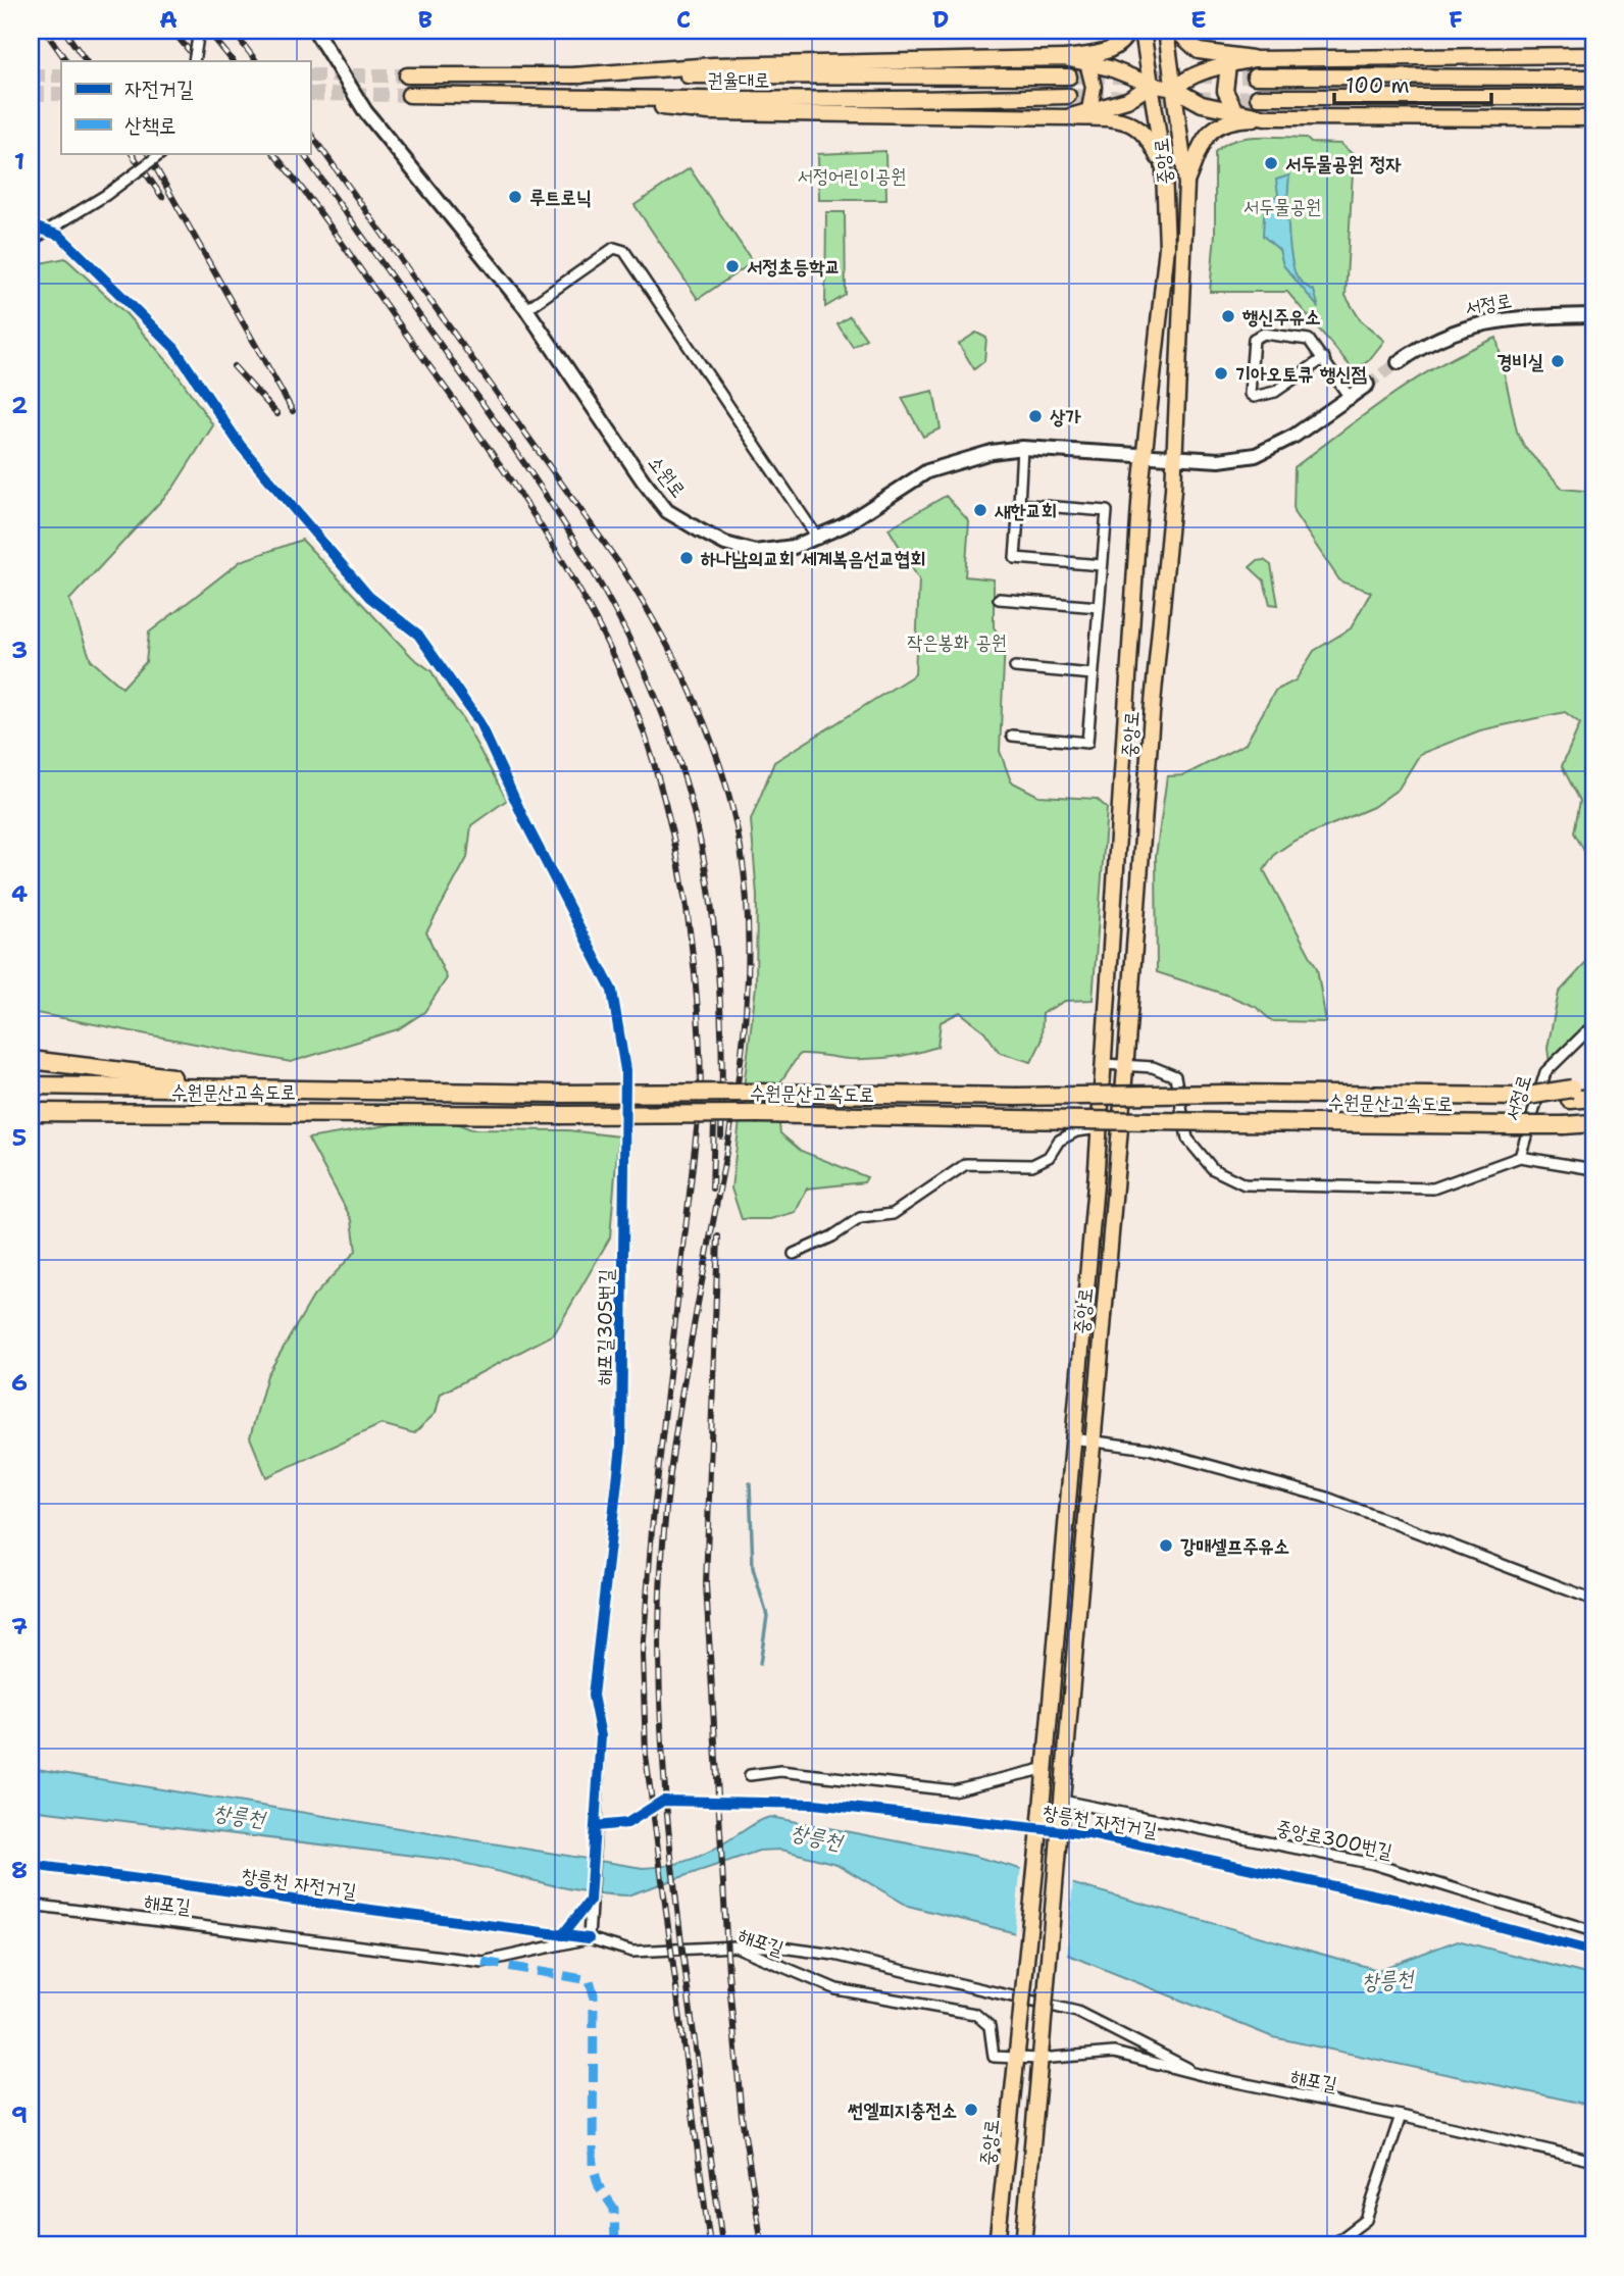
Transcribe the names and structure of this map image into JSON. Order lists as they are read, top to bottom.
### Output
{
  "streets": {
    "highway": ["수원문산고속도로"],
    "main road": [
      "권율대로",
      "중앙로",
      "서정로",
      "소원로"
    ],
    "street": ["해포길305번길", "중앙로300번길", "해포길"],
    "cycle path": ["창릉천 자전거길"]
  },
  "crossings": [
    ["중앙로", "소원로"],
    ["중앙로", "중앙로300번길"],
    ["중앙로", "해포길"],
    ["해포길305번길", "해포길"]
  ],
  "water": ["창릉천"],
  "parks": ["서정어린이공원", "서두물공원", "작은봉화 공원"],
  "places": [
    "서두물공원 정자",
    "루트로닉",
    "서정초등학교",
    "행신주유소",
    "경비실",
    "기아오토큐 행신점",
    "상가",
    "새한교회",
    "하나남의교회 세계복음선교협회",
    "강매셀프주유소",
    "썬엘피지충전소"
  ],
  "legend": ["자전거길", "산책로"],
  "scale_bar": "100 m",
  "grid": {
    "columns": [
      "A",
      "B",
      "C",
      "D",
      "E",
      "F"
    ],
    "rows": [
      "1",
      "2",
      "3",
      "4",
      "5",
      "6",
      "7",
      "8",
      "9"
    ]
  }
}
